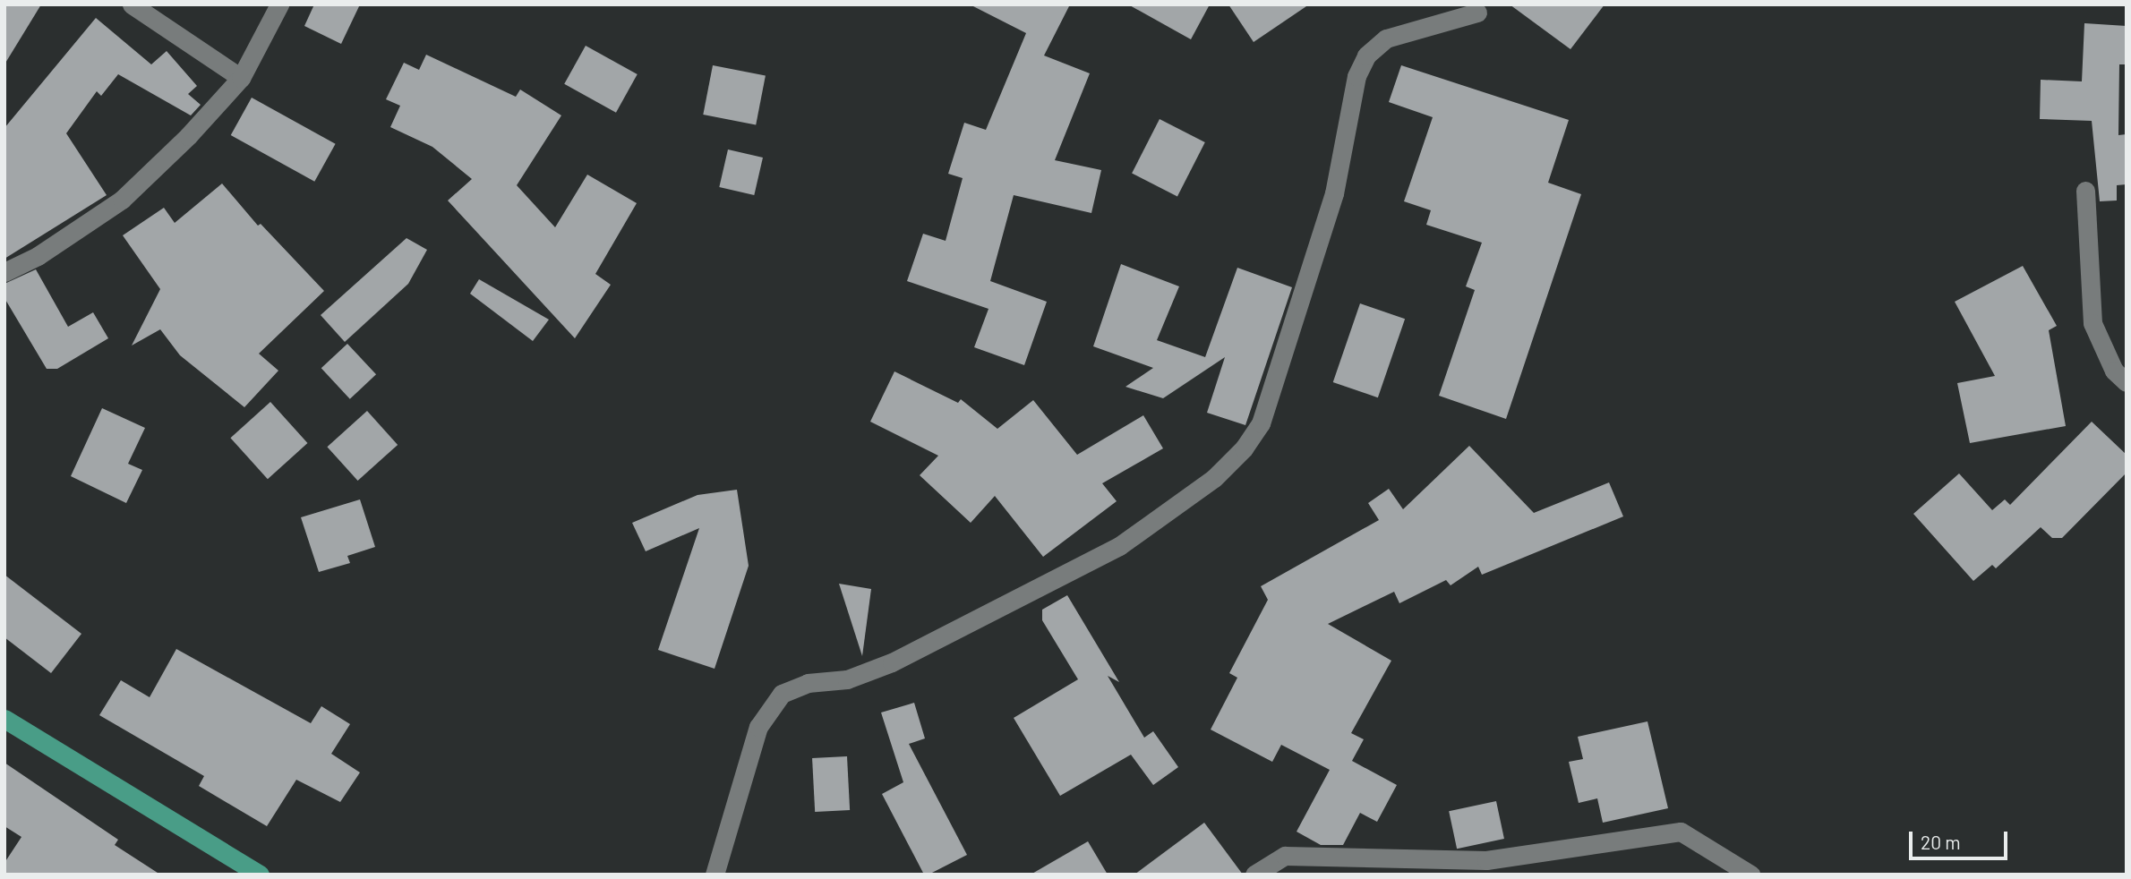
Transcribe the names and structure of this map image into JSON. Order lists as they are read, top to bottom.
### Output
{
  "scale_bar": "20 m"
}
